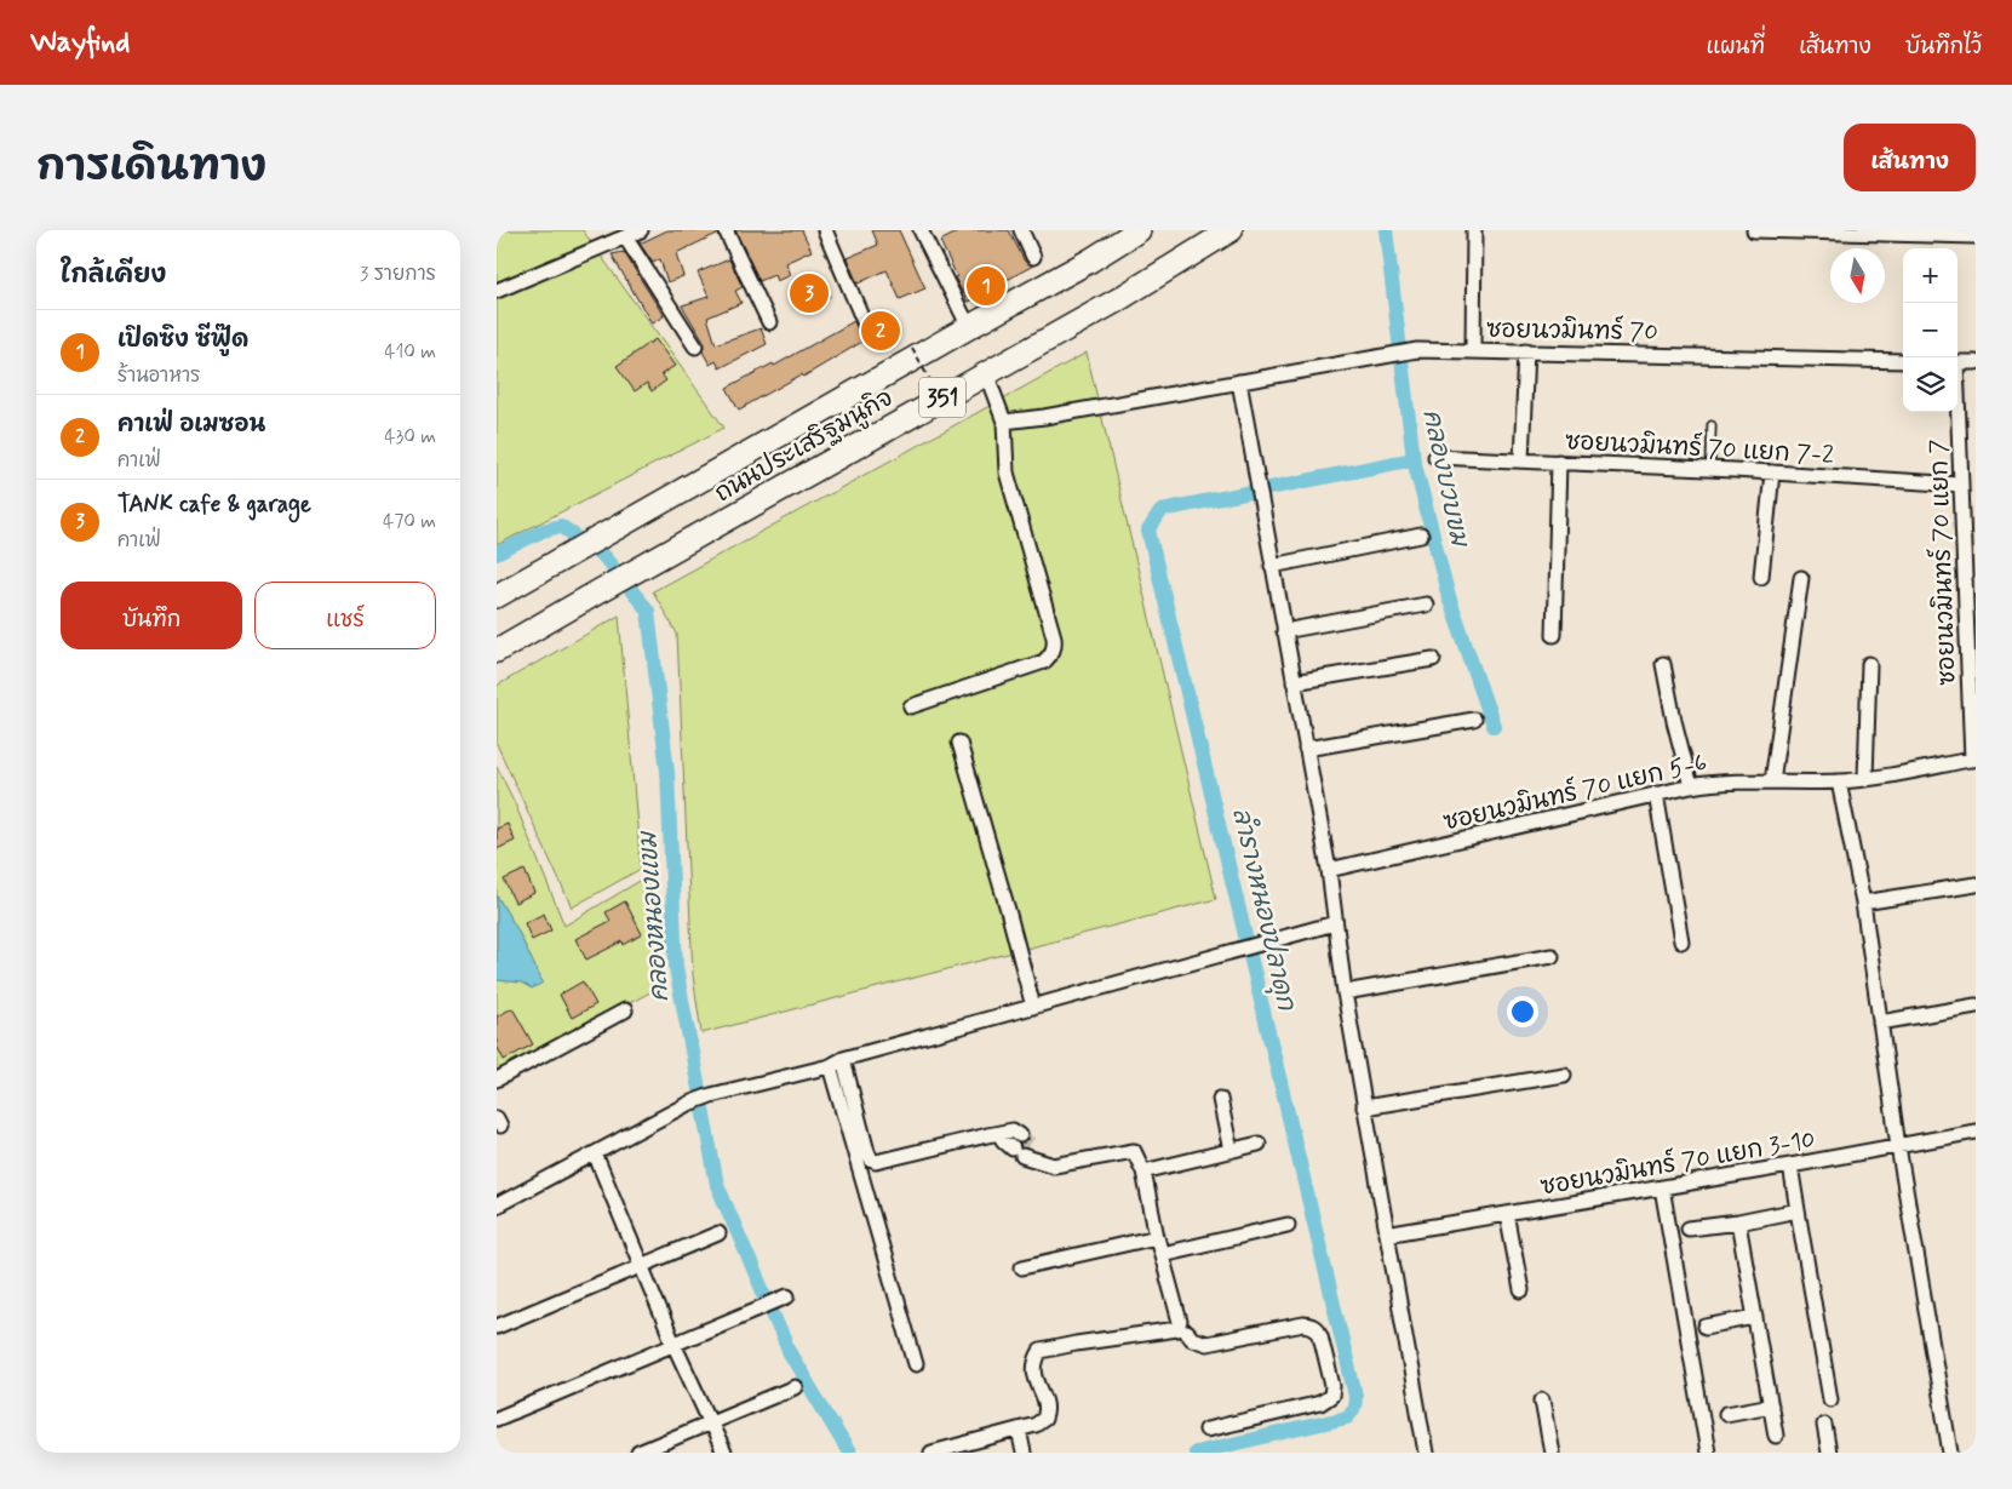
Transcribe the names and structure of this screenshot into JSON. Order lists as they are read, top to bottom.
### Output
{
  "streets": {
    "main road": ["351", "ถนนประเสริฐมนูกิจ"],
    "street": [
      "ซอยนวมินทร์ 70",
      "ซอยนวมินทร์ 70 แยก 7-2",
      "ซอยนวมินทร์ 70 แยก 7",
      "ซอยนวมินทร์ 70 แยก 5-6",
      "ซอยนวมินทร์ 70 แยก 3-10"
    ]
  },
  "crossings": [
    ["ซอยนวมินทร์ 70 แยก 7-2", "ซอยนวมินทร์ 70 แยก 7"],
    ["ซอยนวมินทร์ 70 แยก 7", "ซอยนวมินทร์ 70 แยก 5-6"]
  ],
  "water": ["คลองบวบขม", "ลำรางหนองปลาดุก", "คลองหนองแขม"],
  "north": "bottom",
  "page": {
    "header": "Wayfind",
    "nav": ["แผนที่", "เส้นทาง", "บันทึกไว้"],
    "title": "การเดินทาง",
    "buttons": [
      "เส้นทาง",
      ["บันทึก", "แชร์"]
    ],
    "heading": ["ใกล้เคียง", "3 รายการ"],
    "map_buttons": ["+", "−"],
    "pins": ["1", "3", "2"],
    "list": [
      {
        "mark": "1",
        "name": "เปิดซิง ซีฟู๊ด",
        "note": "ร้านอาหาร",
        "value": "410 m"
      },
      {
        "mark": "2",
        "name": "คาเฟ่ อเมซอน",
        "note": "คาเฟ่",
        "value": "430 m"
      },
      {
        "mark": "3",
        "name": "TANK cafe & garage",
        "note": "คาเฟ่",
        "value": "470 m"
      }
    ]
  }
}
